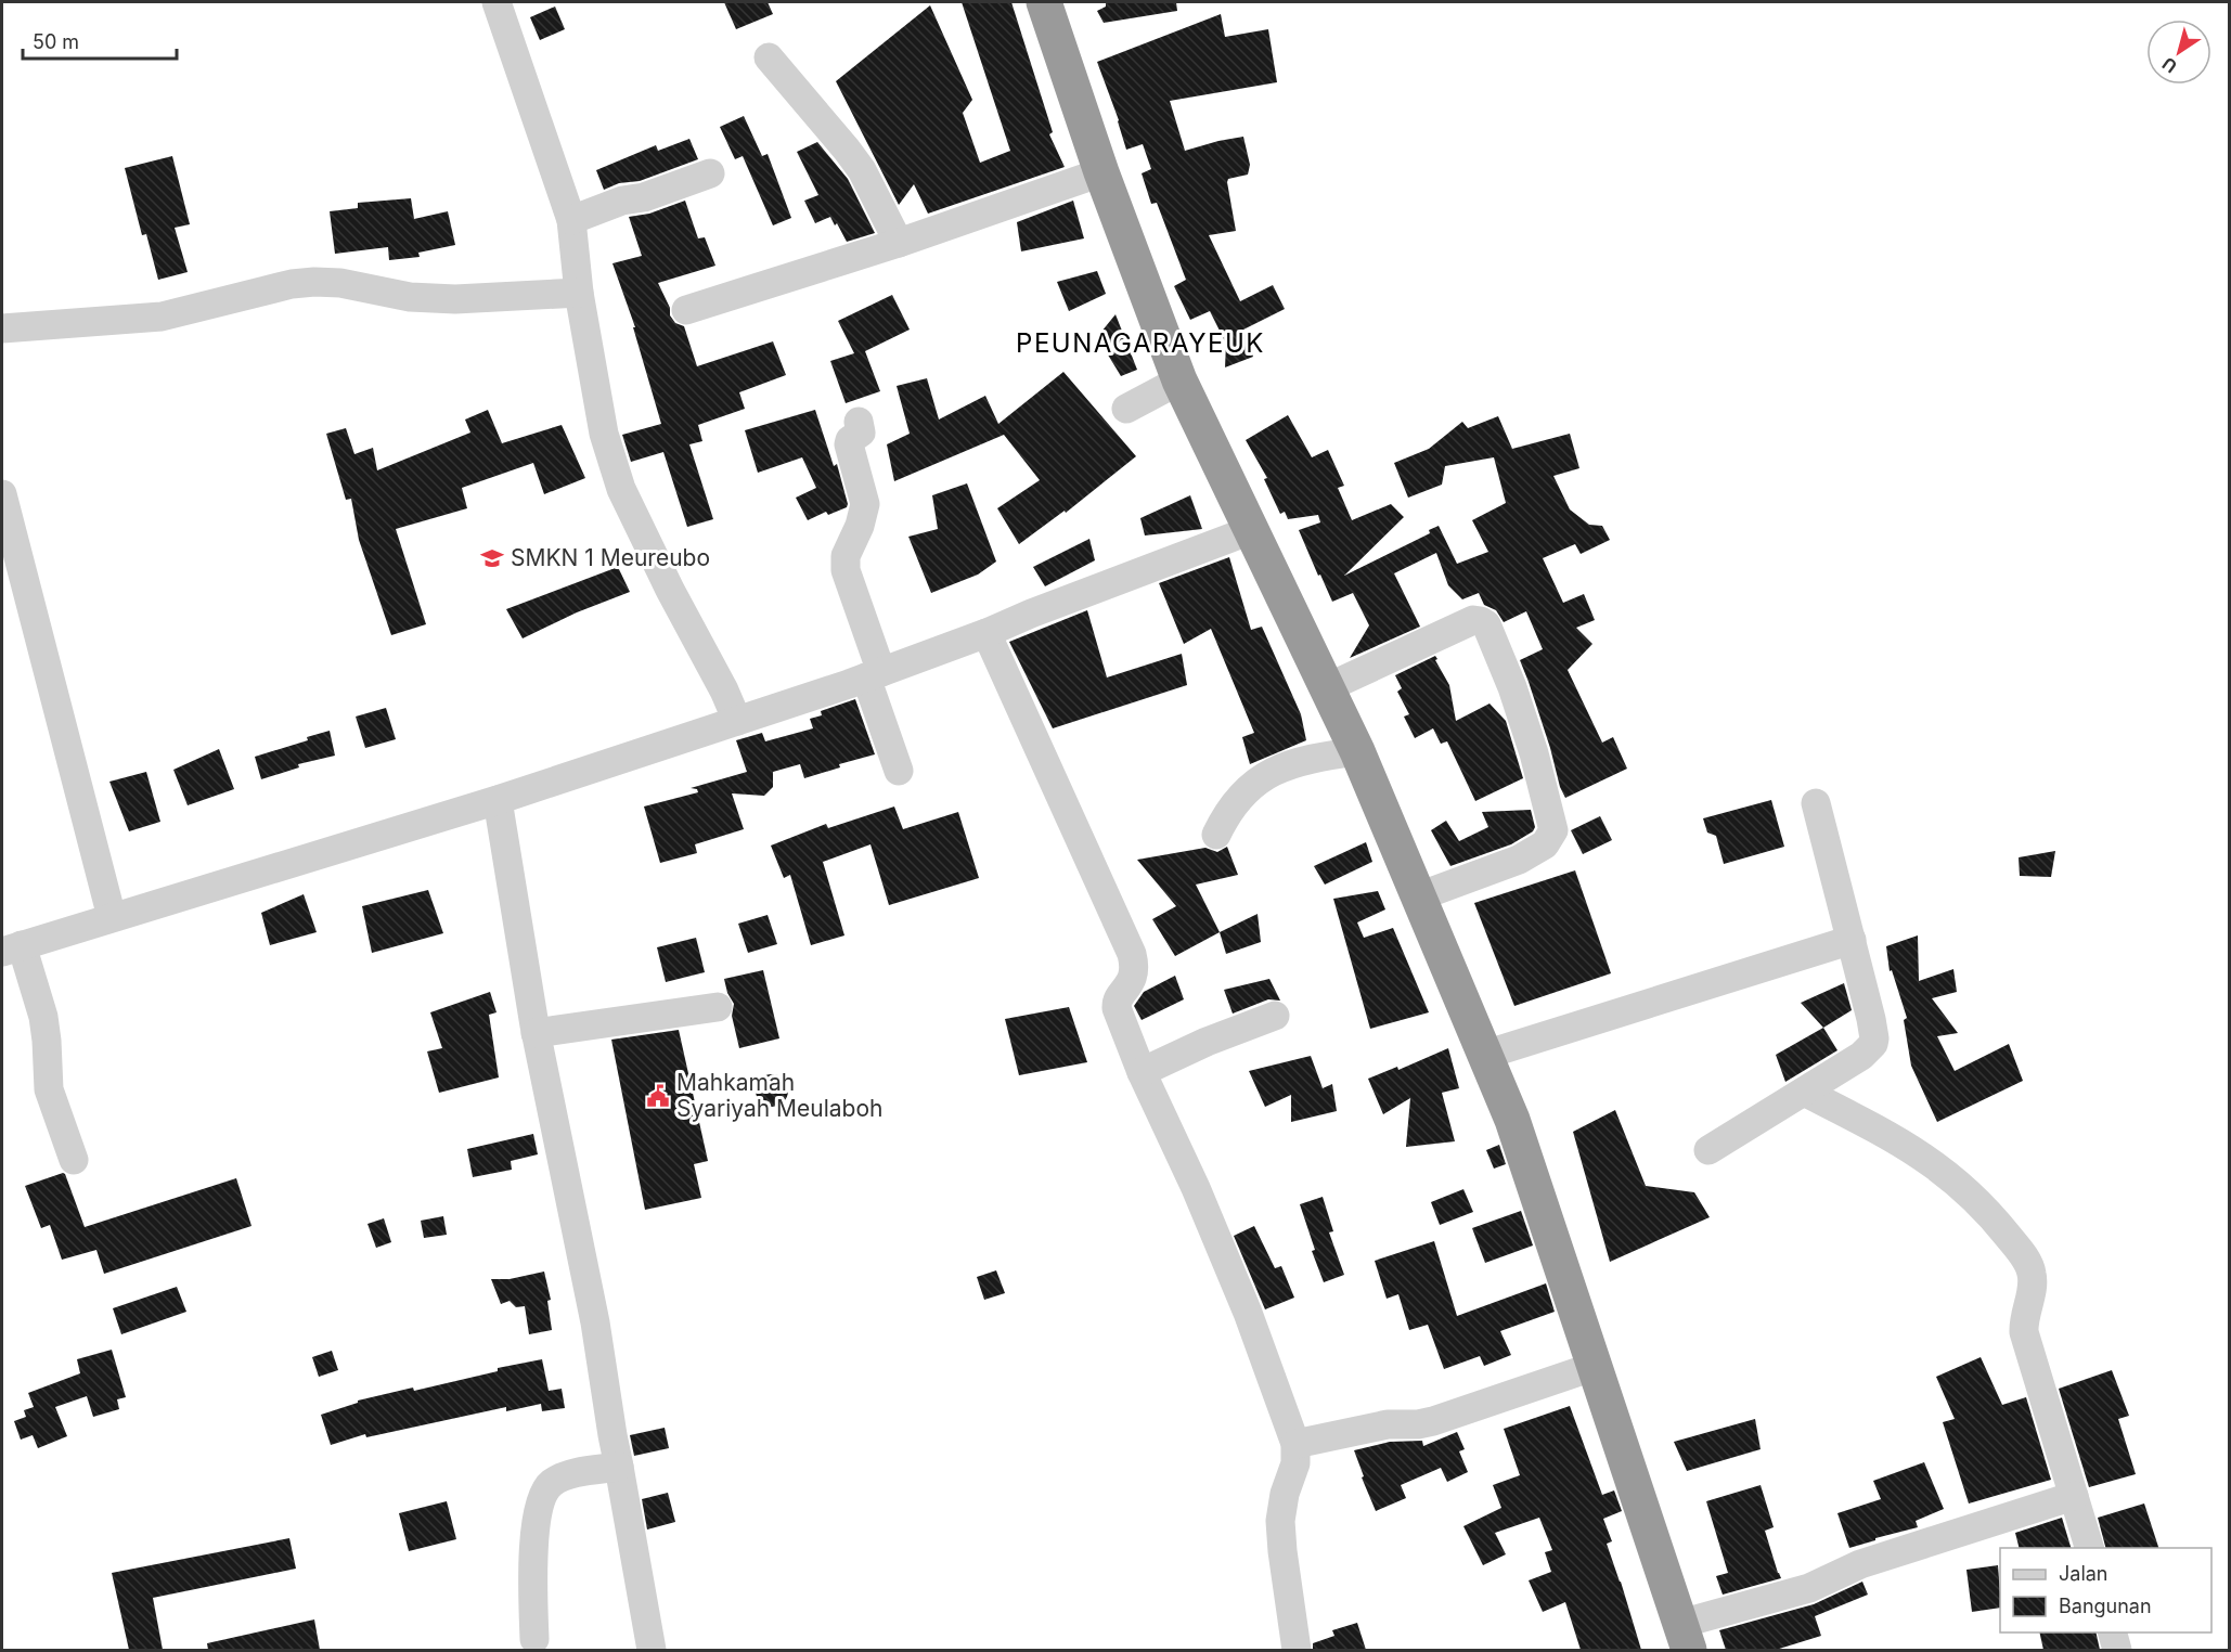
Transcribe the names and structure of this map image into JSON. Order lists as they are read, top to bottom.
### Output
{
  "districts": ["PEUNAGARAYEUK"],
  "places": {
    "school or university": ["SMKN 1 Meureubo"],
    "public building": ["Mahkamah Syariyah Meulaboh"]
  },
  "legend": ["Jalan", "Bangunan"],
  "scale_bar": "50 m",
  "north": "bottom left"
}
